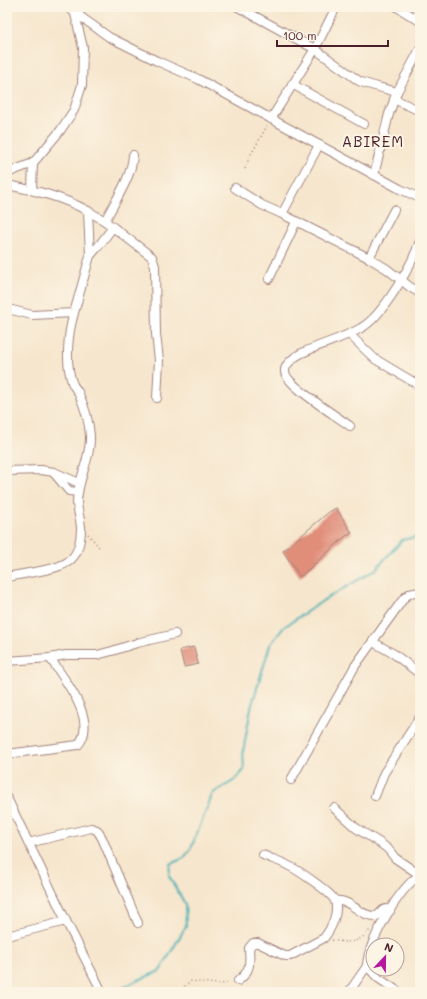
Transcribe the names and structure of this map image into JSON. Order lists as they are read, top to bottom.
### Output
{
  "districts": ["ABIREM"],
  "scale_bar": "100 m",
  "north": "top"
}
